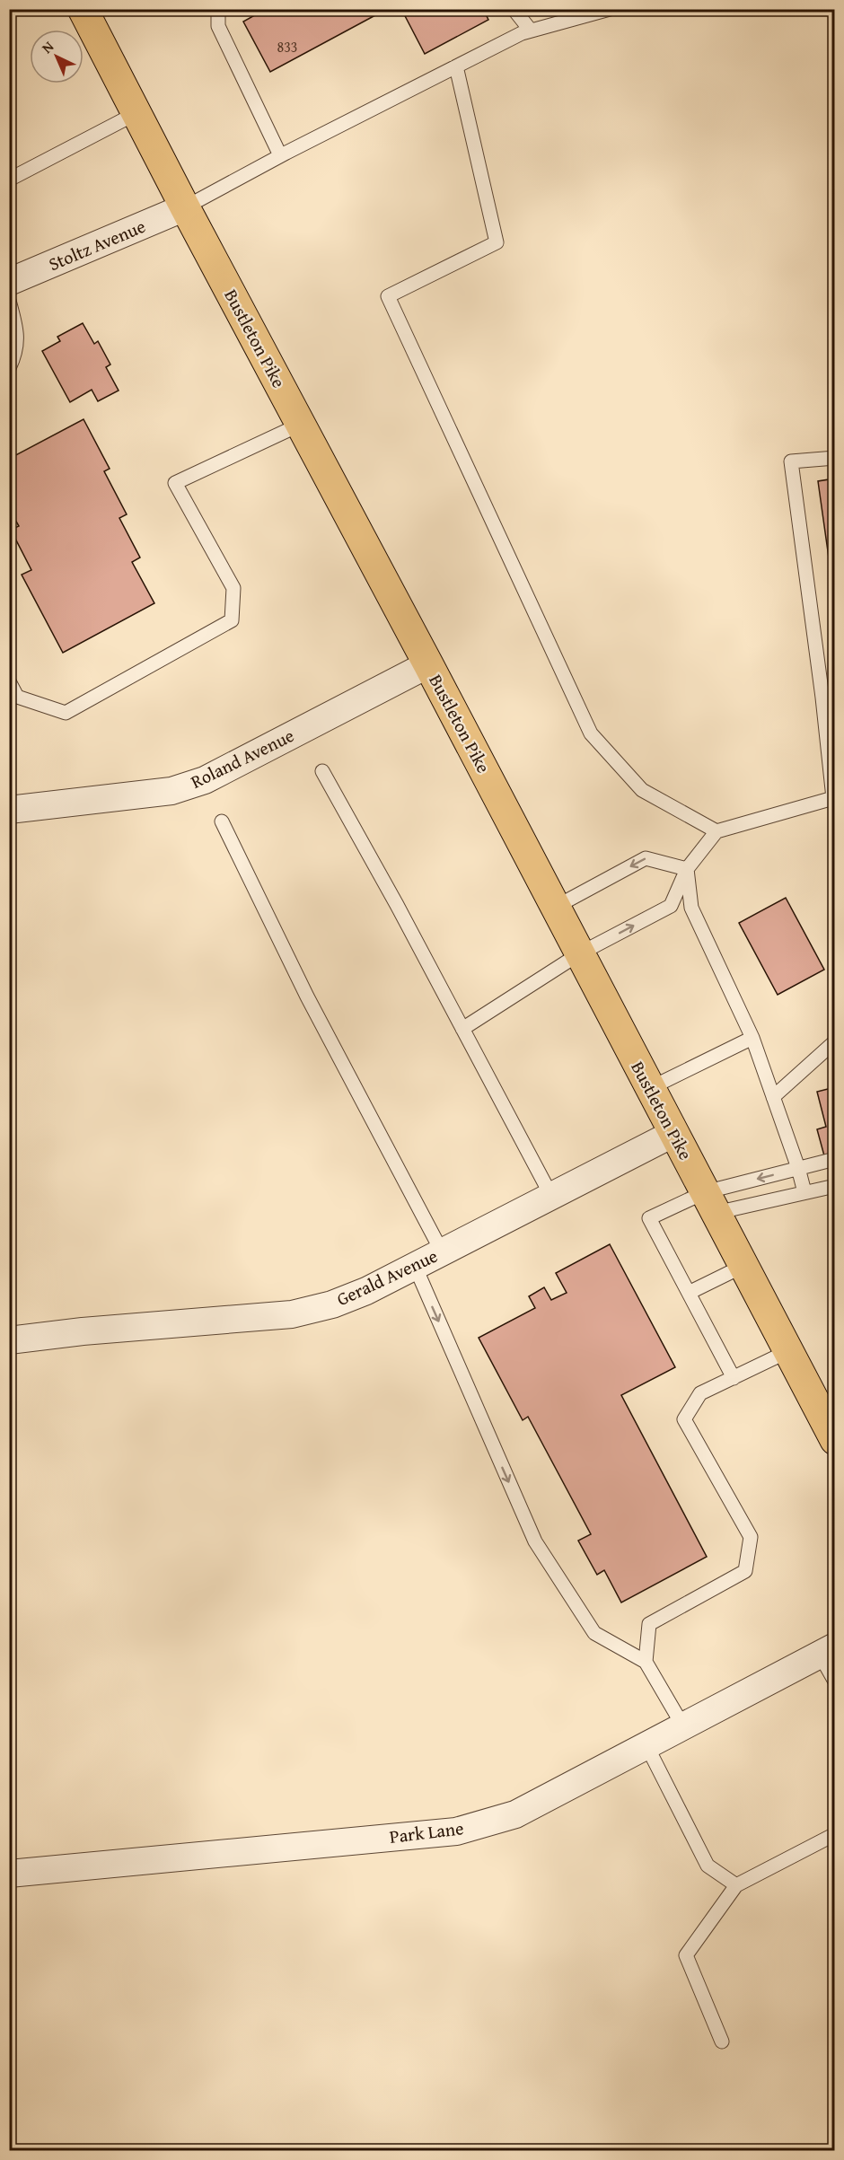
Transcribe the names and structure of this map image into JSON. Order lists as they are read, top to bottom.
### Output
{
  "streets": {
    "main road": ["Bustleton Pike"],
    "street": [
      "Stoltz Avenue",
      "Roland Avenue",
      "Gerald Avenue",
      "Park Lane"
    ]
  },
  "crossings": [
    ["Stoltz Avenue", "Bustleton Pike"],
    ["Bustleton Pike", "Roland Avenue"],
    ["Bustleton Pike", "Gerald Avenue"]
  ],
  "house_numbers": ["833"],
  "north": "top left"
}
